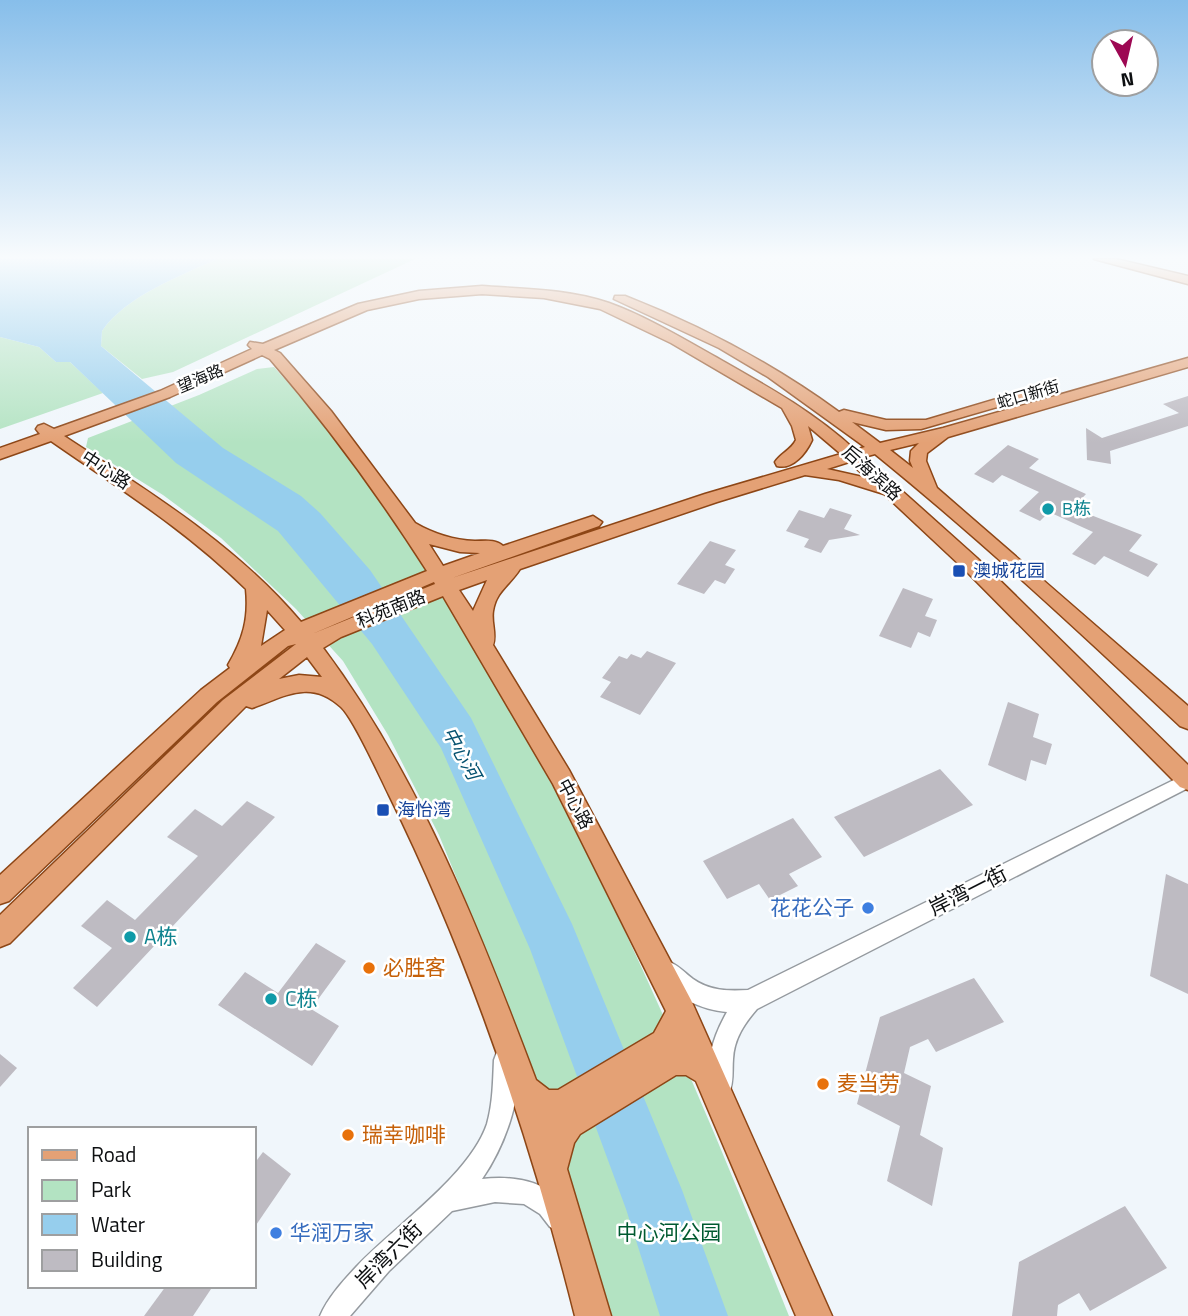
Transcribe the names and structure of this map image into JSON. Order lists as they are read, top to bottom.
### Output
{
  "streets": {
    "main road": [
      "望海路",
      "蛇口新街",
      "中心路",
      "后海滨路",
      "科苑南路"
    ],
    "street": ["岸湾一街", "岸湾六街"]
  },
  "crossings": [
    ["望海路", "中心路"],
    ["蛇口新街", "后海滨路"],
    ["蛇口新街", "科苑南路"],
    ["中心路", "科苑南路"],
    ["中心路", "岸湾六街"],
    ["后海滨路", "科苑南路"],
    ["后海滨路", "岸湾一街"]
  ],
  "water": ["中心河"],
  "parks": ["中心河公园"],
  "places": {
    "other": [
      "B栋",
      "花花公子",
      "A栋",
      "必胜客",
      "C栋",
      "麦当劳",
      "瑞幸咖啡",
      "华润万家"
    ],
    "transit": ["澳城花园", "海怡湾"]
  },
  "legend": [
    "Road",
    "Park",
    "Water",
    "Building"
  ],
  "north": "bottom"
}
